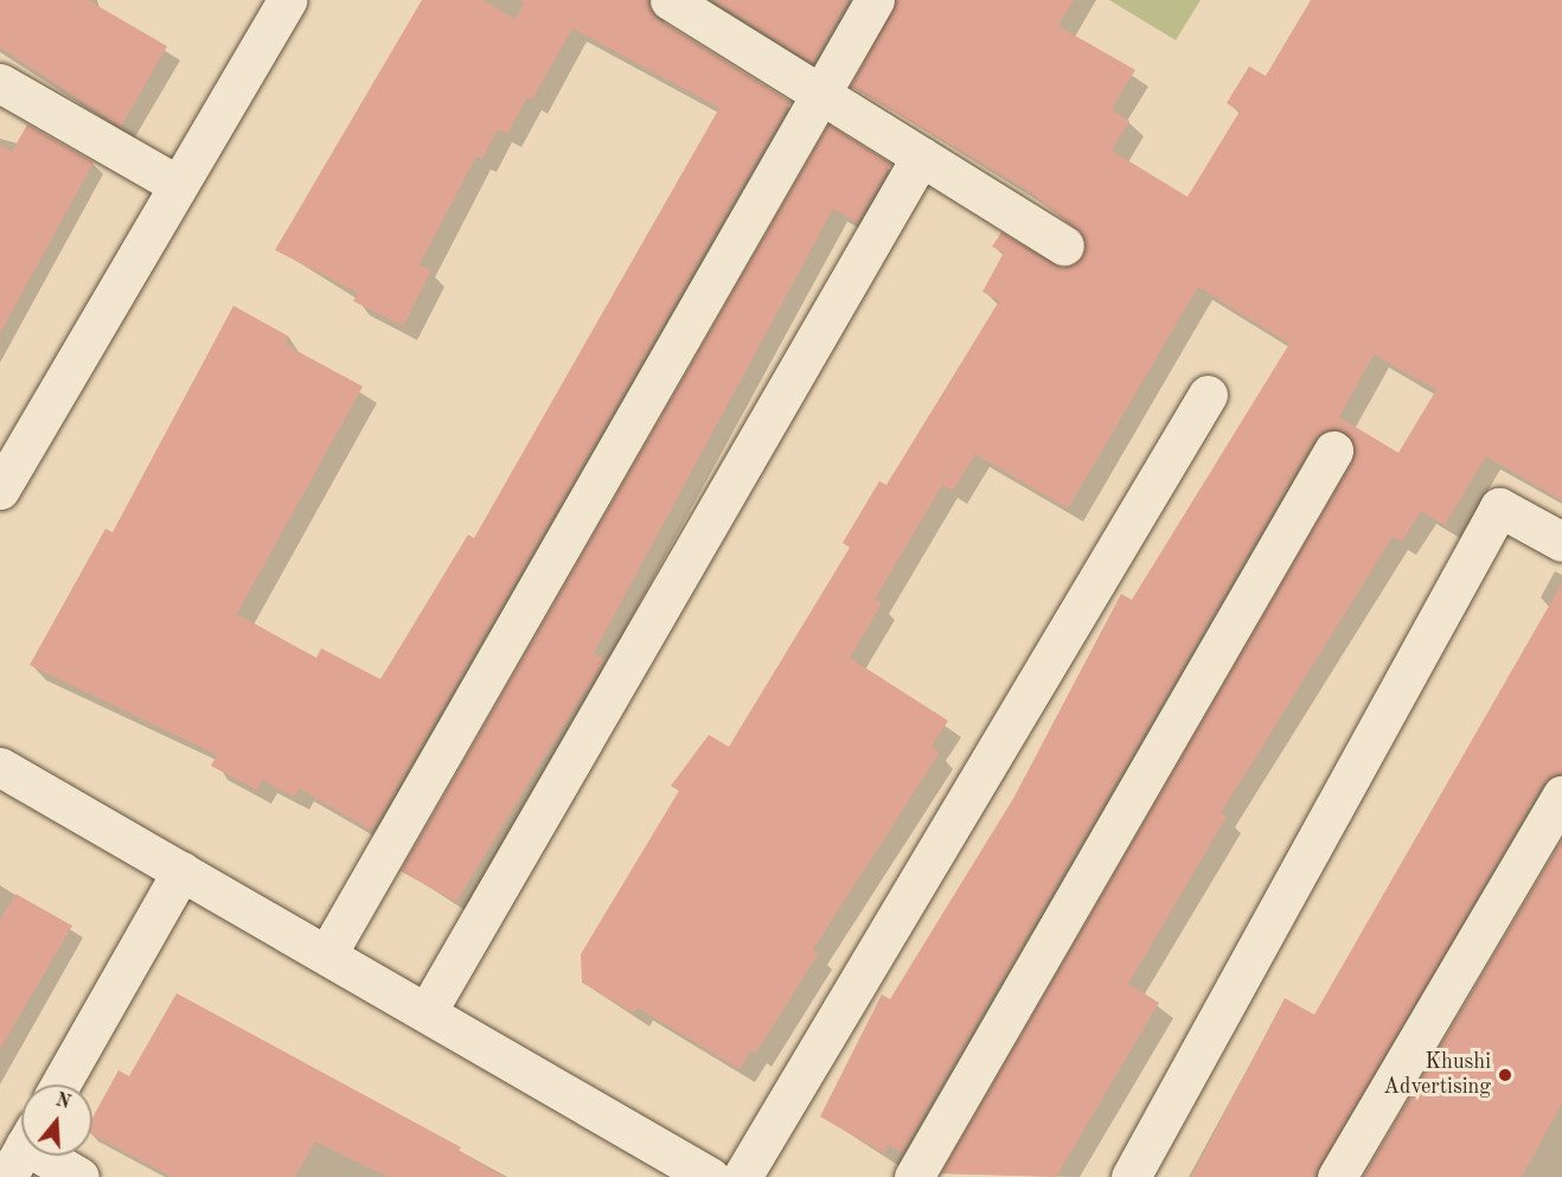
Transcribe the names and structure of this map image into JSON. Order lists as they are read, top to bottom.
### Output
{
  "places": ["Khushi Advertising"],
  "north": "top"
}
